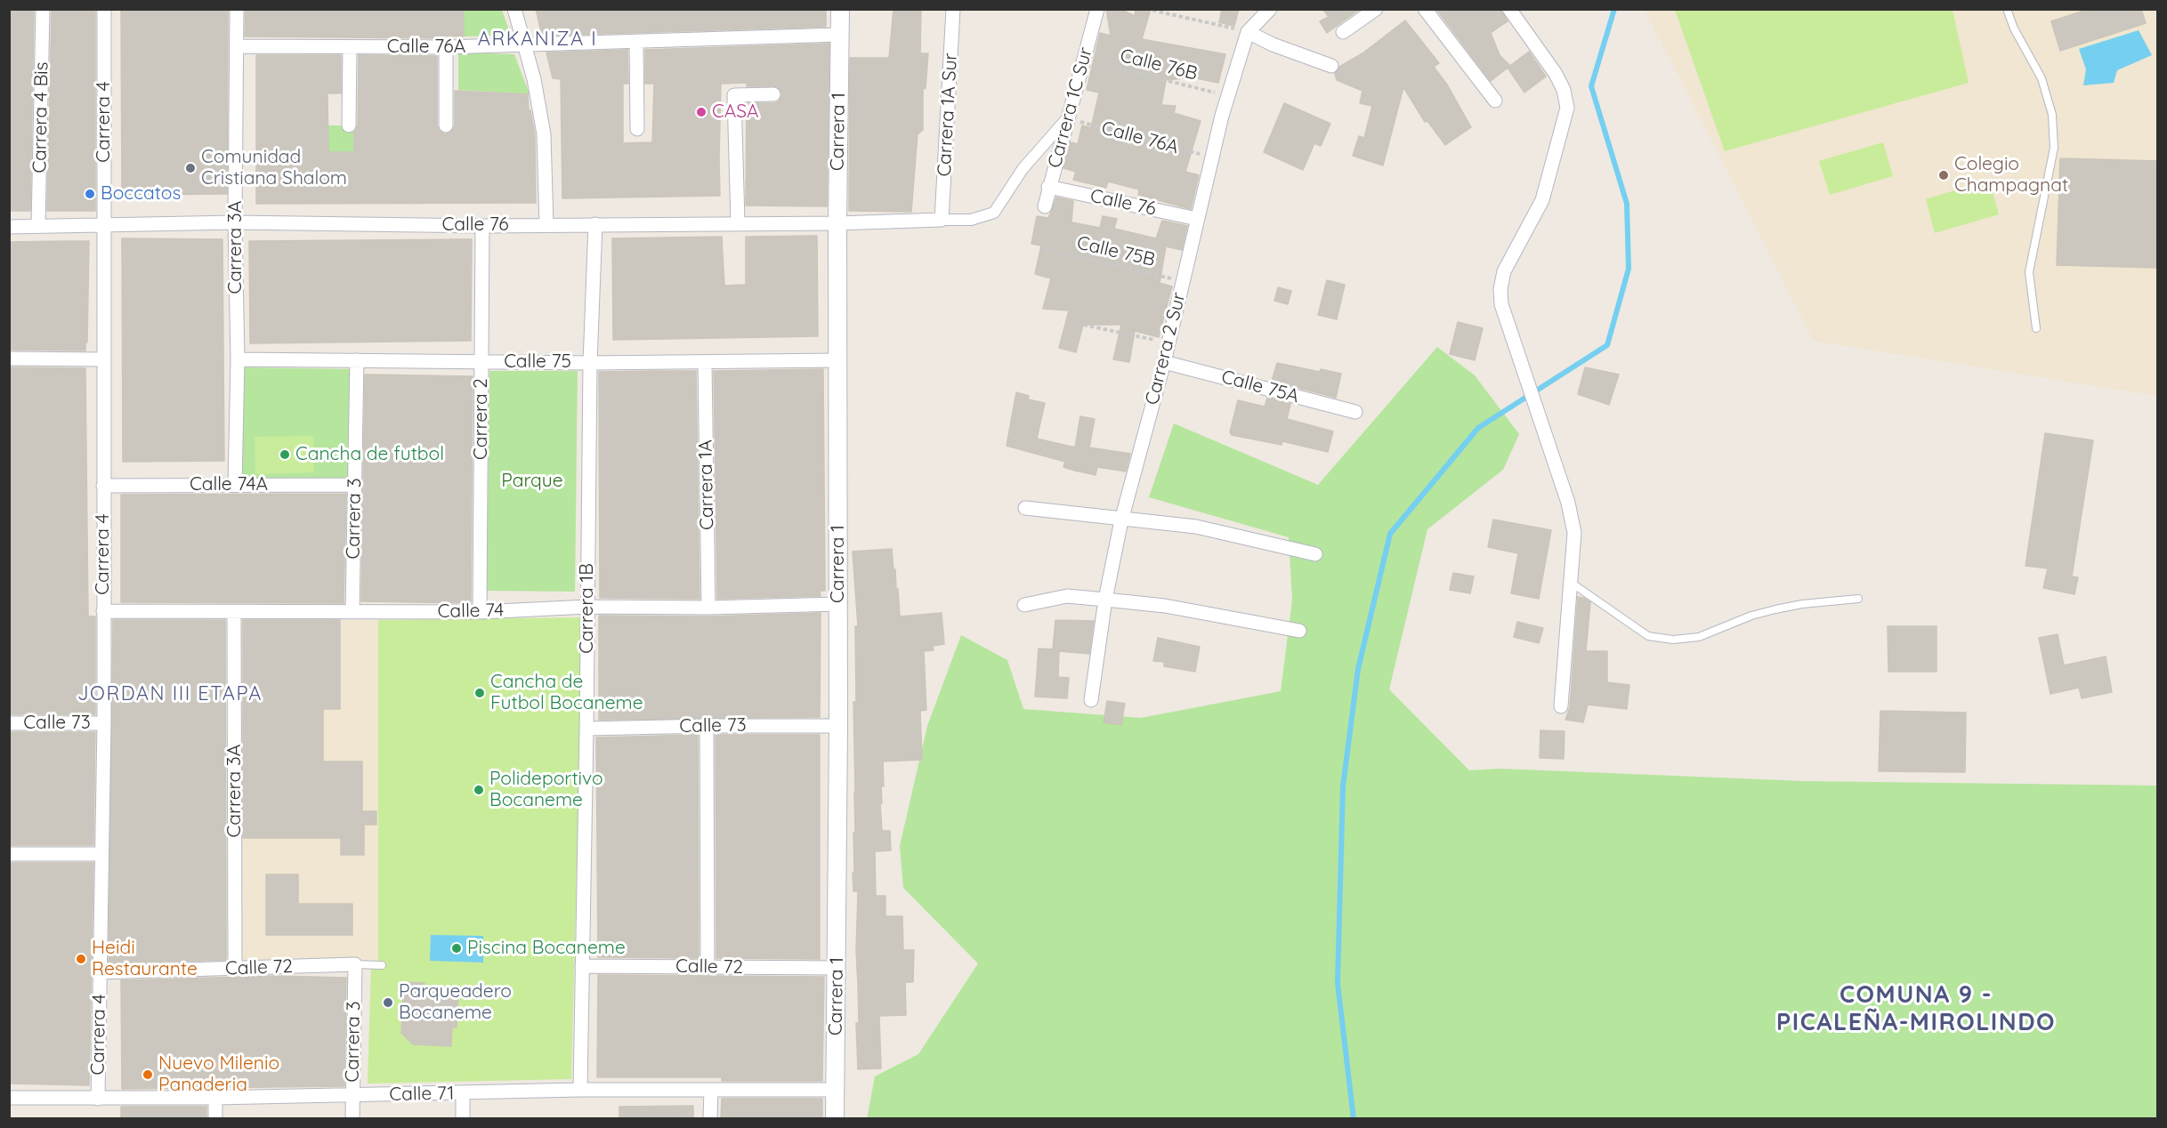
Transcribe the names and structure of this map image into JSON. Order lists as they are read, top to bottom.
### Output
{
  "streets": {
    "street": [
      "Calle 76A",
      "Carrera 1C Sur",
      "Carrera 1A Sur",
      "Carrera 4 Bis",
      "Carrera 4",
      "Carrera 1",
      "Calle 76",
      "Carrera 3A",
      "Carrera 2 Sur",
      "Calle 75",
      "Calle 75A",
      "Carrera 2",
      "Calle 74A",
      "Carrera 1A",
      "Carrera 3",
      "Carrera 1B",
      "Calle 74",
      "Calle 73",
      "Calle 72",
      "Calle 71"
    ],
    "path": ["Calle 76B", "Calle 75B"]
  },
  "crossings": [
    ["Calle 76A", "Carrera 1C Sur"],
    ["Calle 76A", "Carrera 1"],
    ["Calle 76A", "Carrera 3A"],
    ["Calle 76A", "Carrera 2 Sur"],
    ["Calle 76B", "Carrera 1C Sur"],
    ["Calle 76B", "Carrera 2 Sur"],
    ["Carrera 1C Sur", "Calle 76"],
    ["Carrera 1A Sur", "Calle 76"],
    ["Carrera 4 Bis", "Calle 76"],
    ["Carrera 4", "Calle 76"],
    ["Carrera 4", "Calle 74A"],
    ["Carrera 4", "Calle 74"],
    ["Carrera 4", "Calle 73"],
    ["Carrera 4", "Calle 72"],
    ["Carrera 4", "Calle 71"],
    ["Carrera 1", "Calle 76"],
    ["Carrera 1", "Calle 75"],
    ["Carrera 1", "Calle 74"],
    ["Carrera 1", "Calle 73"],
    ["Carrera 1", "Calle 72"],
    ["Carrera 1", "Calle 71"],
    ["Calle 76", "Carrera 3A"],
    ["Calle 76", "Carrera 2 Sur"],
    ["Calle 76", "Carrera 2"],
    ["Calle 76", "Carrera 1B"],
    ["Carrera 3A", "Calle 75"],
    ["Carrera 3A", "Calle 74A"],
    ["Carrera 3A", "Calle 74"],
    ["Carrera 3A", "Calle 72"],
    ["Calle 75B", "Carrera 2 Sur"],
    ["Carrera 2 Sur", "Calle 75A"],
    ["Calle 75", "Carrera 2"],
    ["Calle 75", "Carrera 1A"],
    ["Calle 75", "Carrera 3"],
    ["Calle 75", "Carrera 1B"],
    ["Carrera 2", "Calle 74"],
    ["Calle 74A", "Carrera 3"],
    ["Carrera 1A", "Calle 74"],
    ["Carrera 3", "Calle 74"],
    ["Carrera 3", "Calle 72"],
    ["Carrera 3", "Calle 71"],
    ["Carrera 1B", "Calle 74"],
    ["Carrera 1B", "Calle 73"],
    ["Carrera 1B", "Calle 72"],
    ["Carrera 1B", "Calle 71"]
  ],
  "districts": ["ARKANIZA I", "JORDAN III ETAPA", "COMUNA 9 - PICALEÑA-MIROLINDO"],
  "parks": ["Parque"],
  "places": [
    "CASA",
    "Comunidad Cristiana Shalom",
    "Colegio Champagnat",
    "Boccatos",
    "Cancha de futbol",
    "Cancha de Futbol Bocaneme",
    "Polideportivo Bocaneme",
    "Piscina Bocaneme",
    "Heidi Restaurante",
    "Parqueadero Bocaneme",
    "Nuevo Milenio Panaderia"
  ]
}
